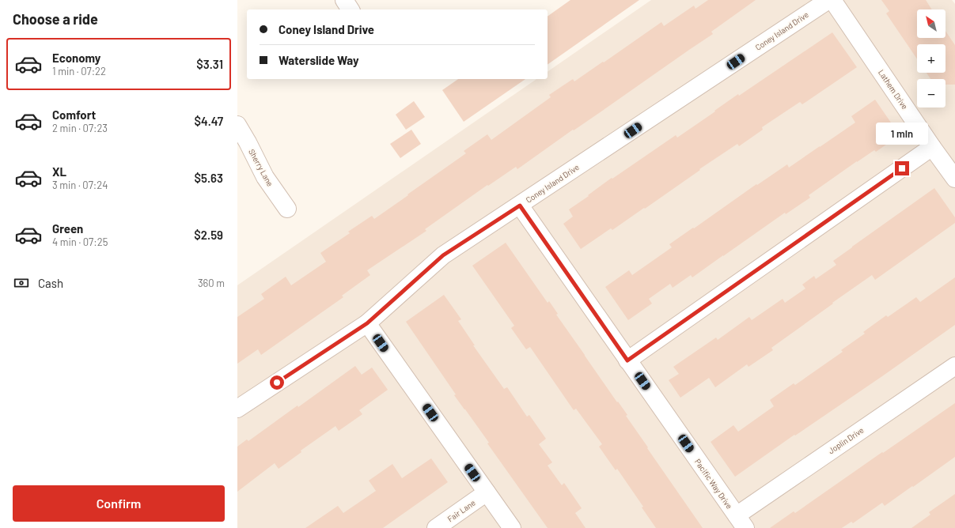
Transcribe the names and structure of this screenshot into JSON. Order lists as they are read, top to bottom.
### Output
{
  "streets": {
    "street": [
      "Coney Island Drive",
      "Lathem Drive",
      "Sherry Lane",
      "Joplin Drive",
      "Pacific Way Drive",
      "Fair Lane"
    ]
  },
  "crossings": [
    ["Coney Island Drive", "Pacific Way Drive"],
    ["Joplin Drive", "Pacific Way Drive"]
  ],
  "north": "top left",
  "page": {
    "heading": "Choose a ride",
    "map_buttons": ["+", "−"],
    "banner": ["Coney Island Drive", "Waterslide Way"],
    "list": [
      {
        "name": "Economy",
        "note": "1 min · 07:22",
        "value": "$3.31"
      },
      {
        "name": "Comfort",
        "note": "2 min · 07:23",
        "value": "$4.47"
      },
      {
        "name": "XL",
        "note": "3 min · 07:24",
        "value": "$5.63"
      },
      {
        "name": "Green",
        "note": "4 min · 07:25",
        "value": "$2.59"
      }
    ],
    "bubble": "1 min",
    "pay": ["Cash", "360 m"],
    "buttons": "Confirm"
  }
}
